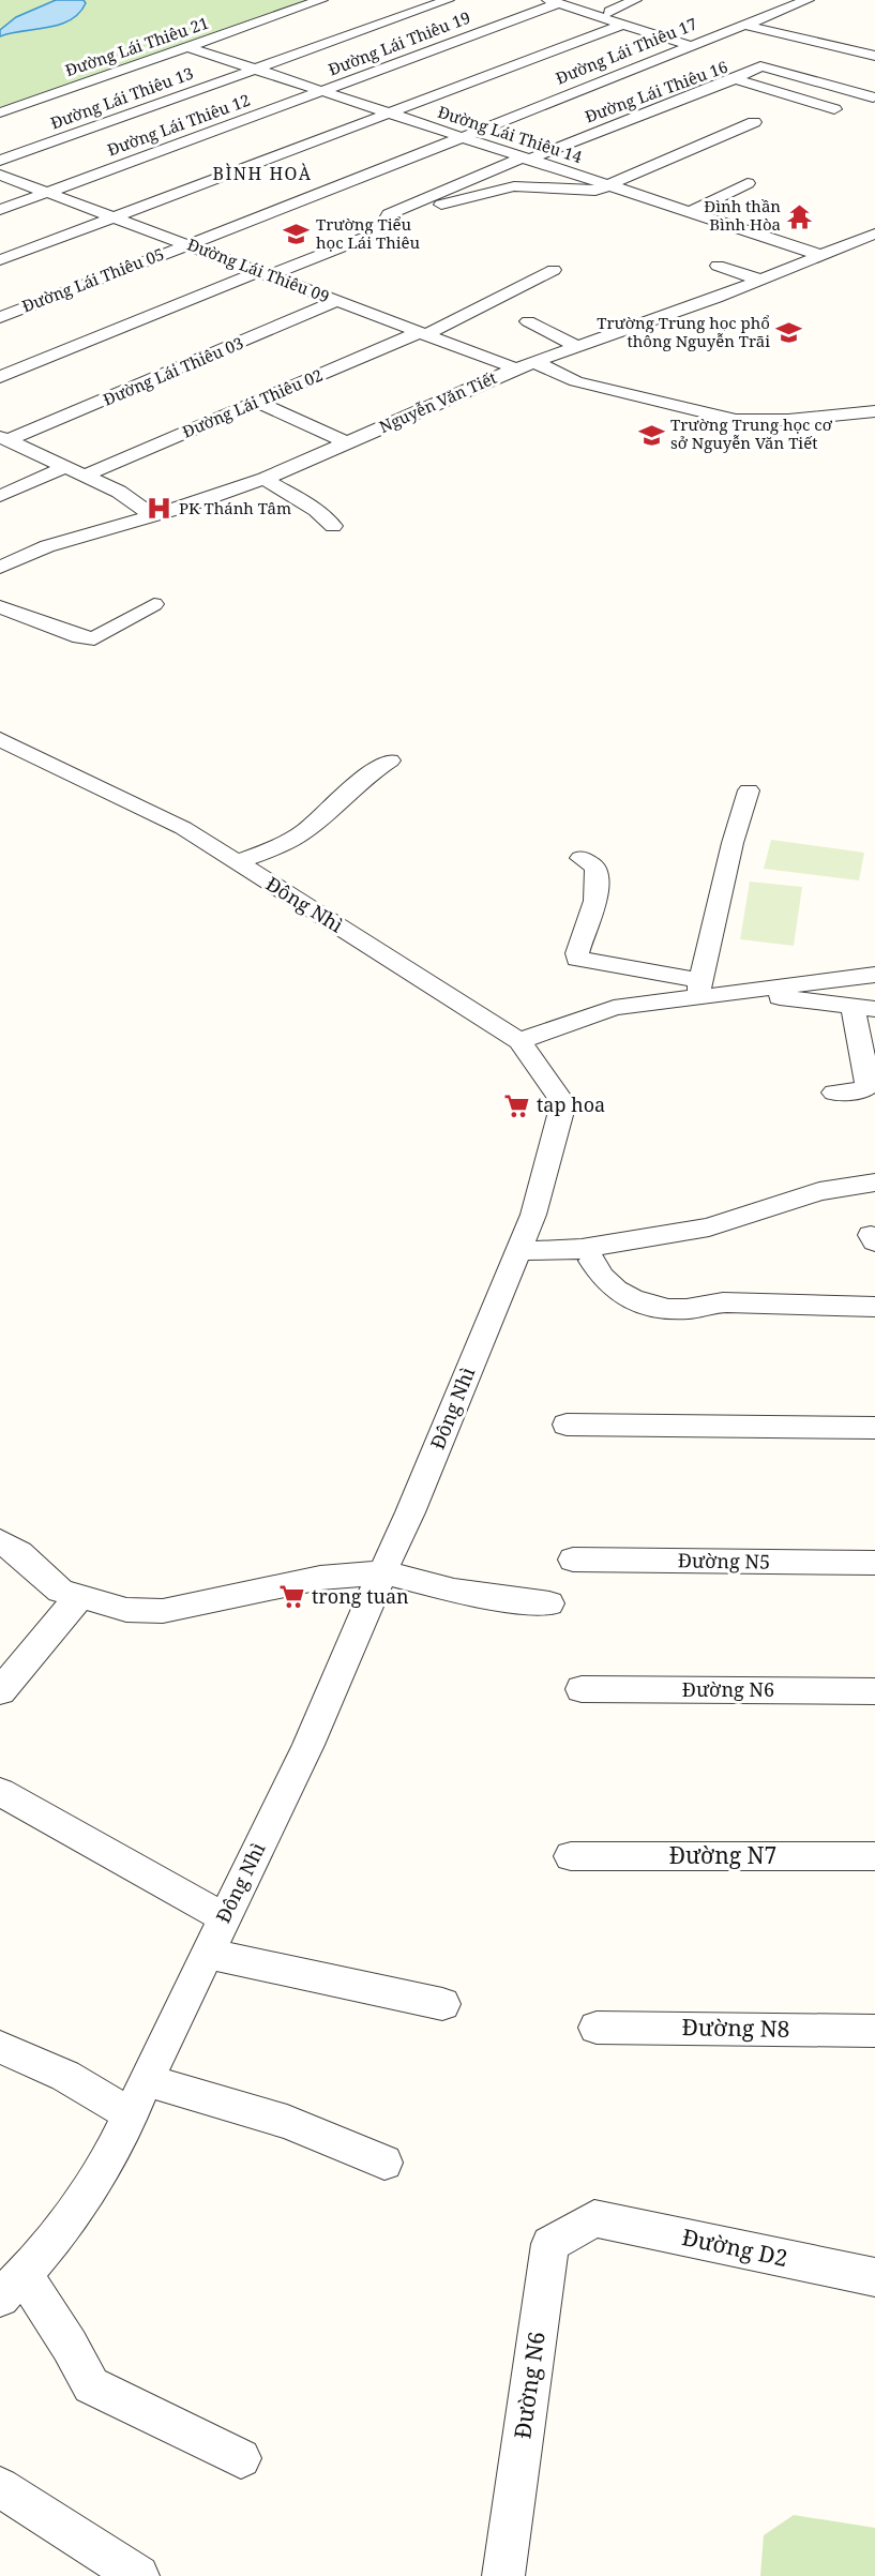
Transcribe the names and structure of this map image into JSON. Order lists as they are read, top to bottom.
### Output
{
  "streets": {
    "street": [
      "Đường Lái Thiêu 19",
      "Đường Lái Thiêu 21",
      "Đường Lái Thiêu 17",
      "Đường Lái Thiêu 16",
      "Đường Lái Thiêu 13",
      "Đường Lái Thiêu 12",
      "Đường Lái Thiêu 14",
      "Đường Lái Thiêu 09",
      "Đường Lái Thiêu 05",
      "Đường Lái Thiêu 03",
      "Nguyễn Văn Tiết",
      "Đường Lái Thiêu 02",
      "Đông Nhì",
      "Đường N5",
      "Đường N6",
      "Đường N7",
      "Đường N8",
      "Đường D2"
    ]
  },
  "crossings": [
    ["Đường Lái Thiêu 19", "Đường Lái Thiêu 12"],
    ["Đường Lái Thiêu 19", "Đường Lái Thiêu 14"],
    ["Đường Lái Thiêu 21", "Đường Lái Thiêu 14"],
    ["Đường Lái Thiêu 17", "Đường Lái Thiêu 14"],
    ["Đường Lái Thiêu 17", "Đường Lái Thiêu 09"],
    ["Đường Lái Thiêu 17", "Đường Lái Thiêu 05"],
    ["Đường Lái Thiêu 16", "Đường Lái Thiêu 14"],
    ["Đường Lái Thiêu 16", "Đường Lái Thiêu 09"],
    ["Đường Lái Thiêu 13", "Đường Lái Thiêu 14"],
    ["Đường Lái Thiêu 12", "Đường Lái Thiêu 14"],
    ["Đường Lái Thiêu 12", "Đường Lái Thiêu 09"],
    ["Đường Lái Thiêu 14", "Nguyễn Văn Tiết"],
    ["Đường Lái Thiêu 09", "Đường Lái Thiêu 05"],
    ["Đường Lái Thiêu 09", "Đường Lái Thiêu 03"],
    ["Đường Lái Thiêu 09", "Nguyễn Văn Tiết"],
    ["Đường Lái Thiêu 09", "Đường Lái Thiêu 02"],
    ["Đường N6", "Đường D2"]
  ],
  "districts": ["BÌNH HOÀ"],
  "places": {
    "temple": ["Đình thần Bình Hòa"],
    "school or university": ["Trường Tiểu học Lái Thiêu", "Trường Trung học phổ thông Nguyễn Trãi", "Trường Trung học cơ sở Nguyễn Văn Tiết"],
    "hospital": ["PK Thánh Tâm"],
    "supermarket": ["tap hoa", "trong tuan"]
  }
}
